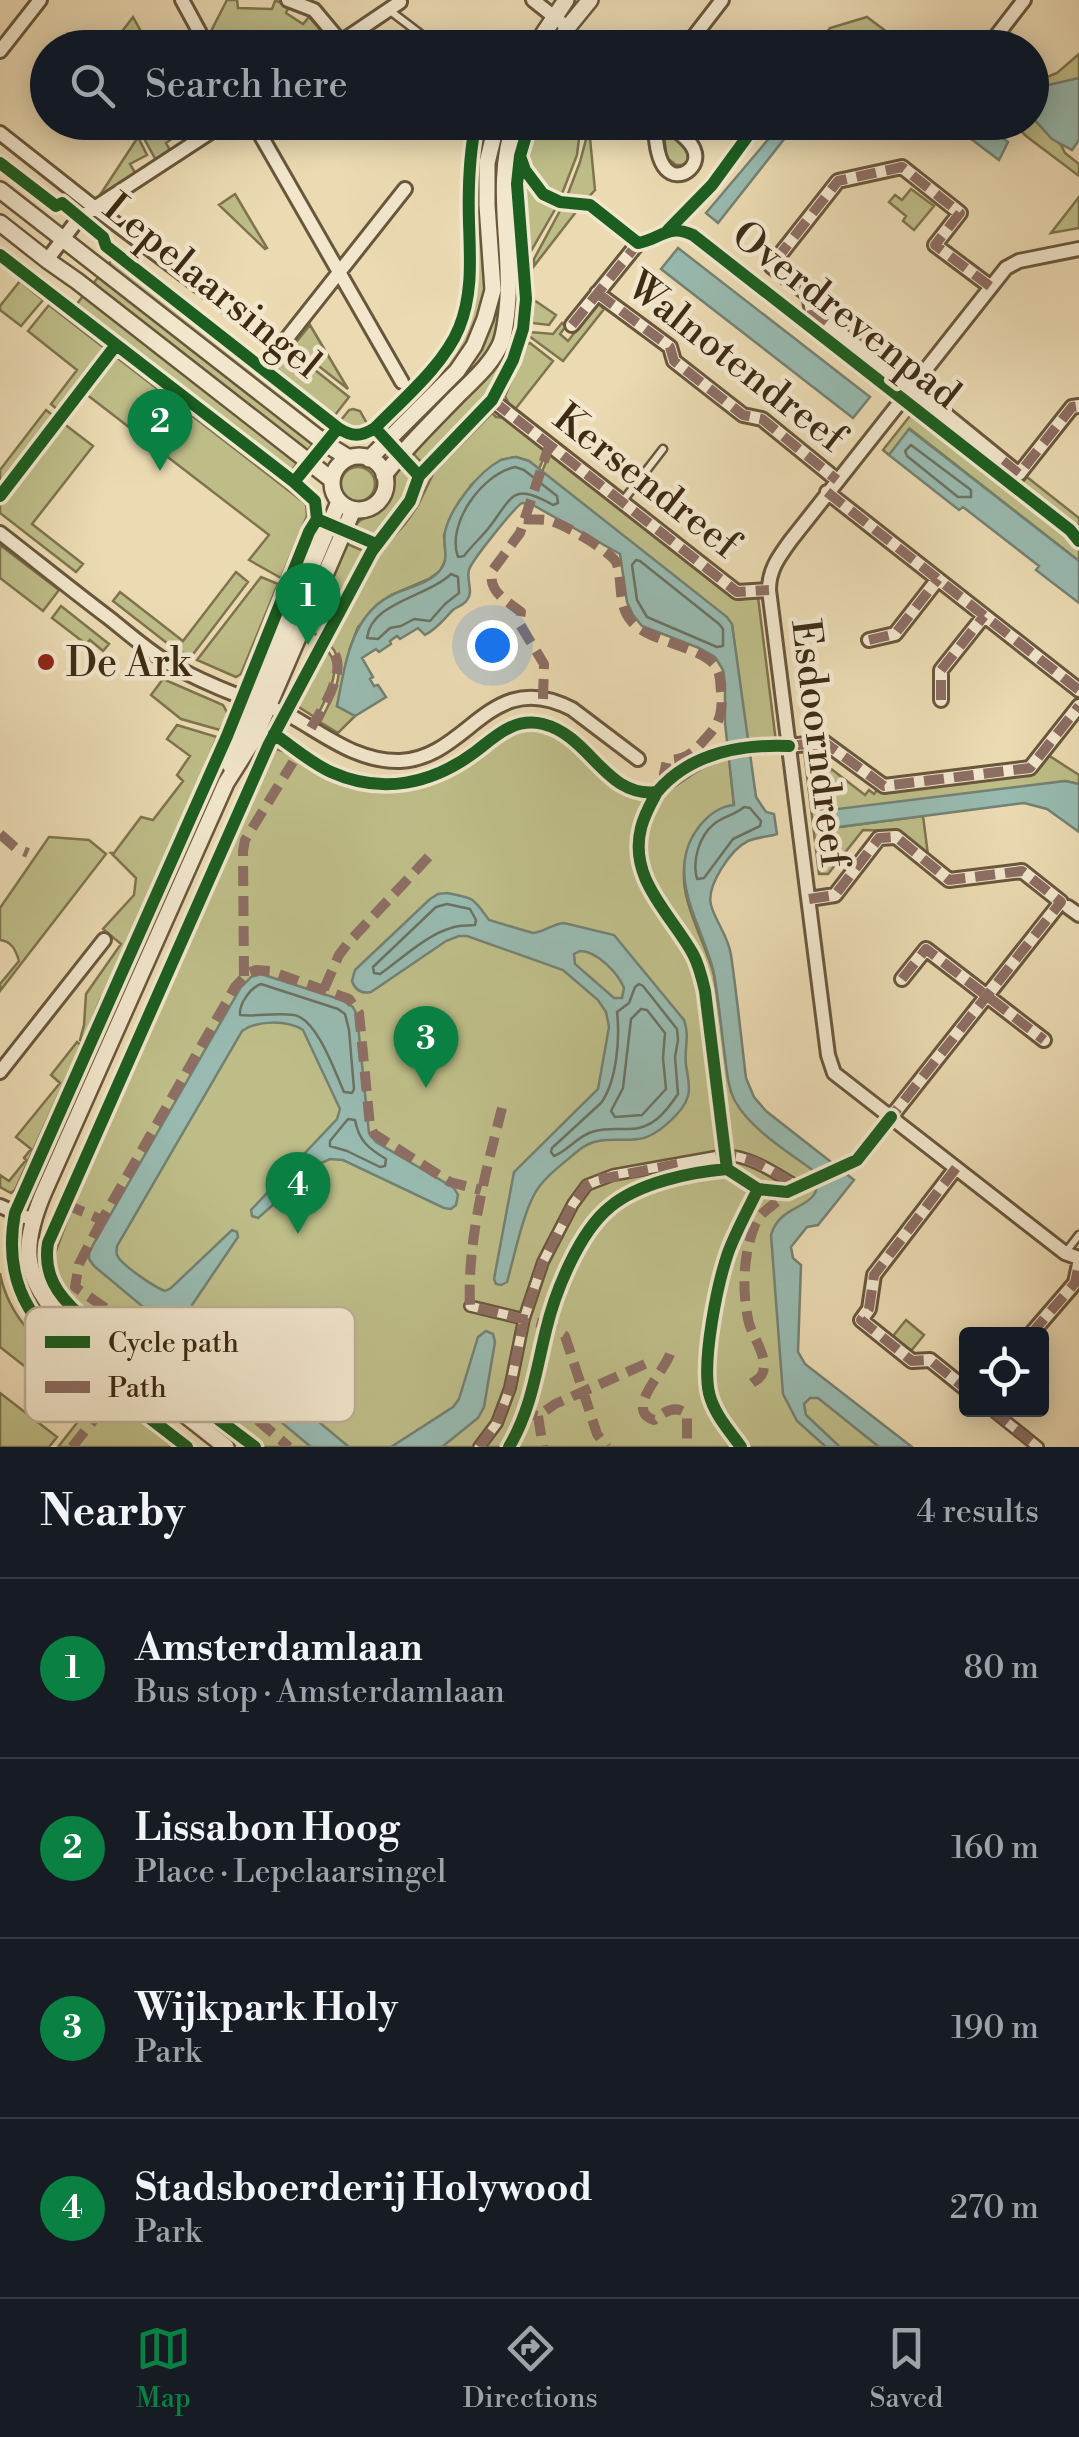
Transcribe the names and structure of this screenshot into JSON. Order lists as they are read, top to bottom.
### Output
{
  "streets": {
    "street": [
      "Lepelaarsingel",
      "Walnotendreef",
      "Kersendreef",
      "Esdoorndreef"
    ],
    "cycle path": ["Overdrevenpad"]
  },
  "crossings": [
    ["Walnotendreef", "Esdoorndreef"],
    ["Kersendreef", "Esdoorndreef"]
  ],
  "places": ["De Ark"],
  "legend": ["Cycle path", "Path"],
  "page": {
    "search": "Search here",
    "pins": [
      "2",
      "1",
      "3",
      "4"
    ],
    "heading": ["Nearby", "4 results"],
    "list": [
      {
        "mark": "1",
        "name": "Amsterdamlaan",
        "note": "Bus stop · Amsterdamlaan",
        "value": "80 m"
      },
      {
        "mark": "2",
        "name": "Lissabon Hoog",
        "note": "Place · Lepelaarsingel",
        "value": "160 m"
      },
      {
        "mark": "3",
        "name": "Wijkpark Holy",
        "note": "Park",
        "value": "190 m"
      },
      {
        "mark": "4",
        "name": "Stadsboerderij Holywood",
        "note": "Park",
        "value": "270 m"
      }
    ],
    "nav": ["Map", "Directions", "Saved"]
  }
}
